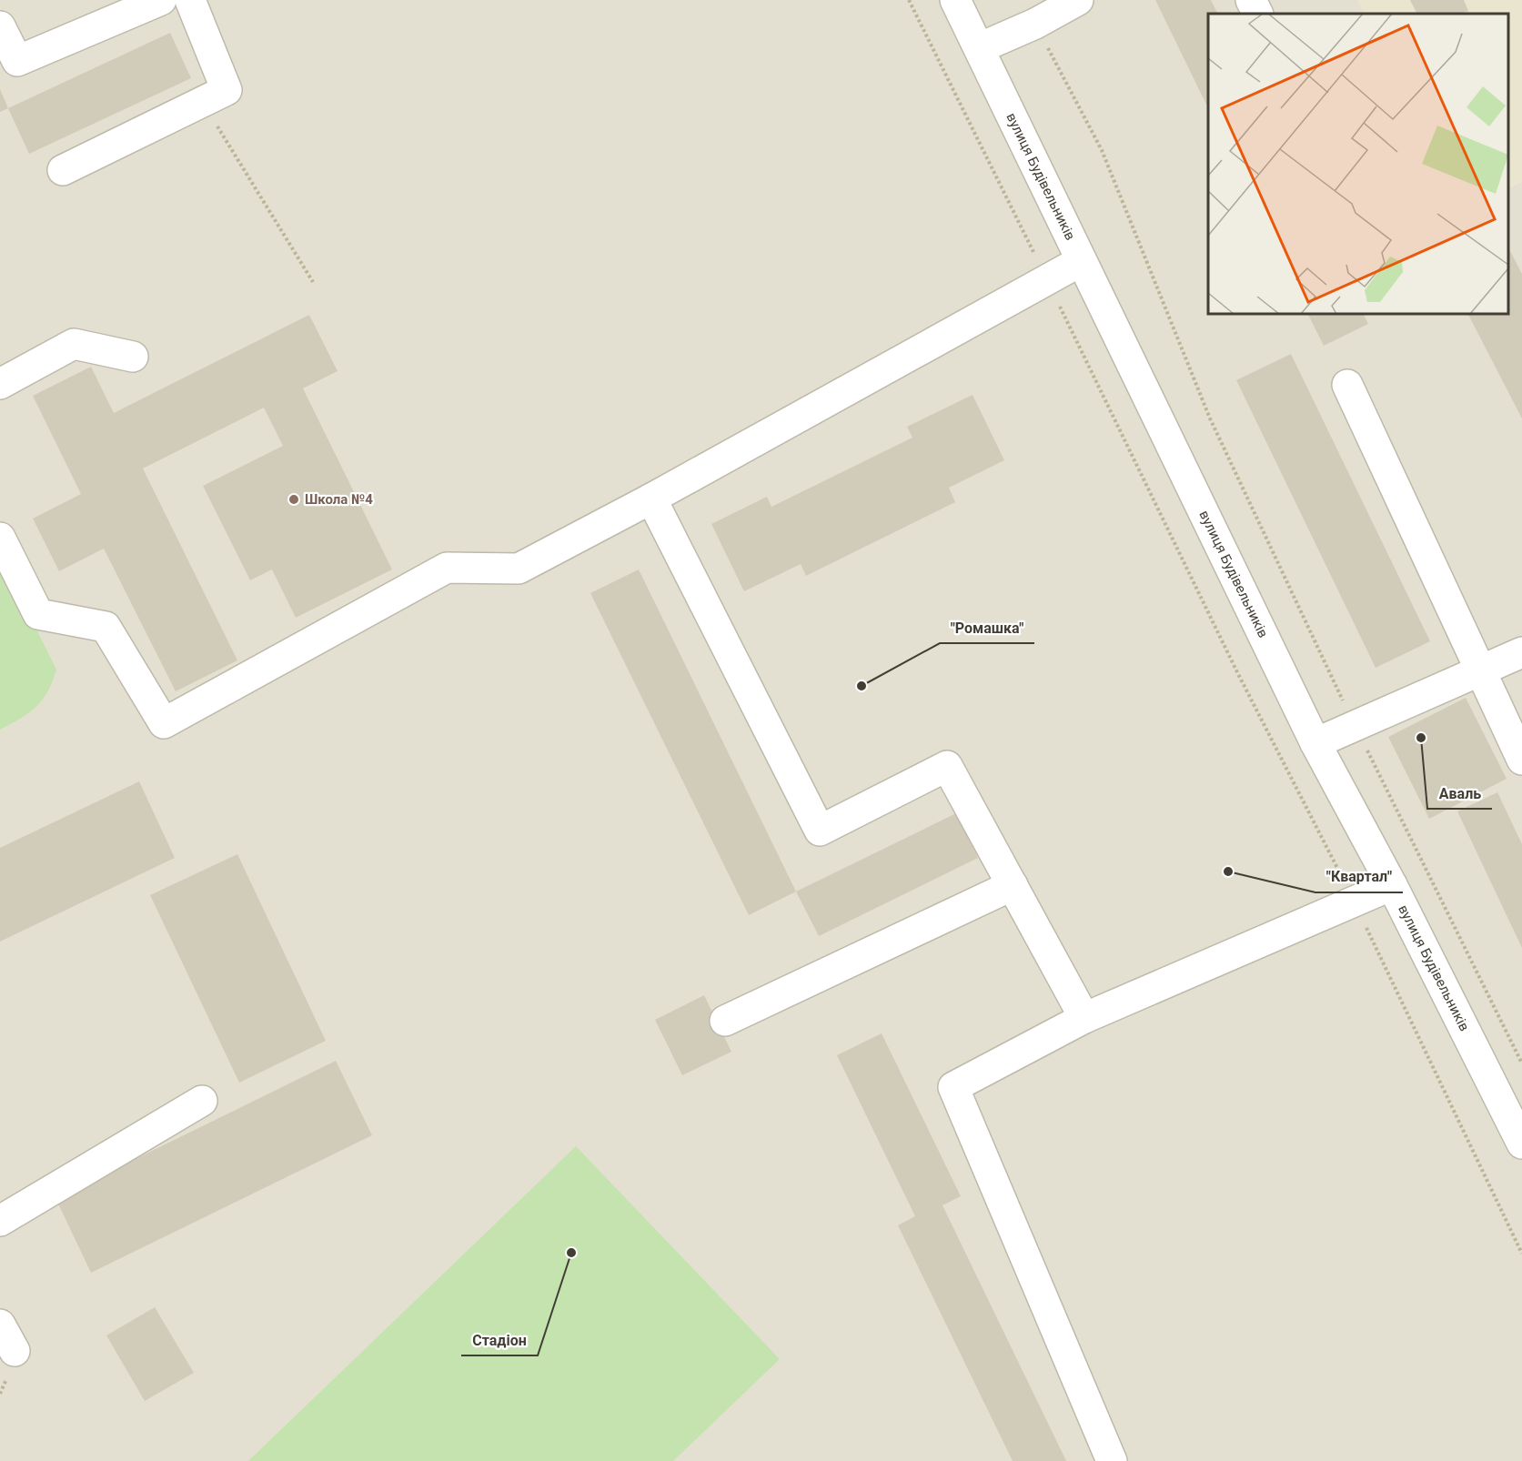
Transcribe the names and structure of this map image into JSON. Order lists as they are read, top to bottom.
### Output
{
  "streets": {
    "street": ["вулиця Будівельників"]
  },
  "places": [
    "Школа №4",
    "\"Ромашка\"",
    "Аваль",
    "\"Квартал\"",
    "Стадіон"
  ]
}
